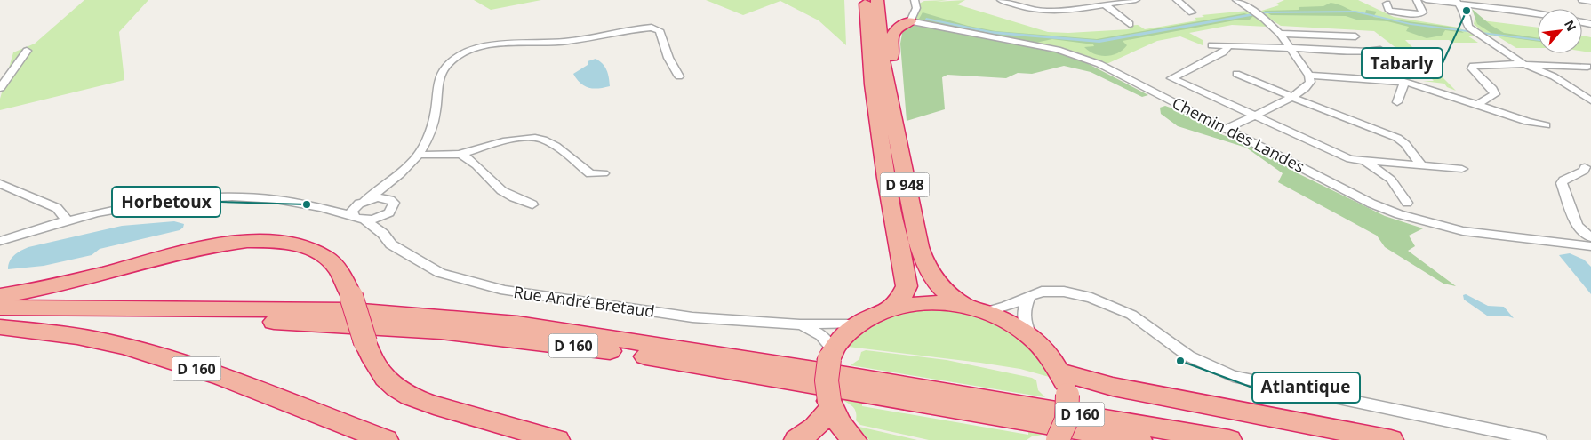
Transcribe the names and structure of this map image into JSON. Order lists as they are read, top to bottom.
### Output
{
  "streets": {
    "highway": ["D 948", "D 160"],
    "street": ["Chemin des Landes", "Rue André Bretaud"]
  },
  "places": ["Tabarly", "Horbetoux", "Atlantique"],
  "north": "top right"
}
